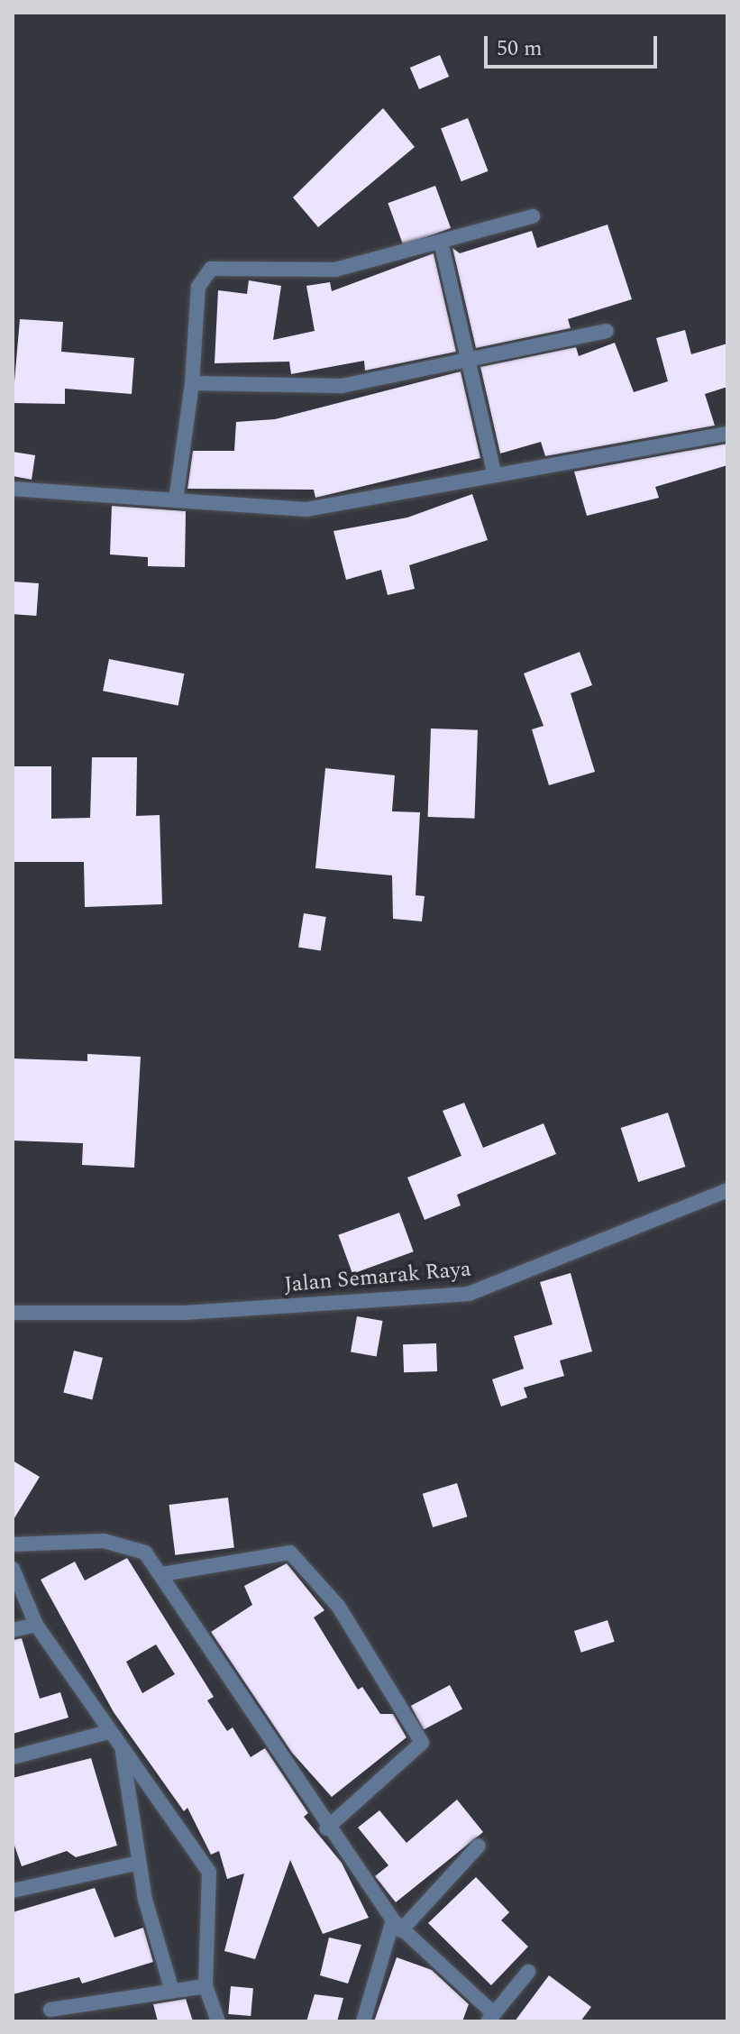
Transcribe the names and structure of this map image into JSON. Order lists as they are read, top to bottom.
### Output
{
  "streets": {
    "street": ["Jalan Semarak Raya"]
  },
  "scale_bar": "50 m"
}
